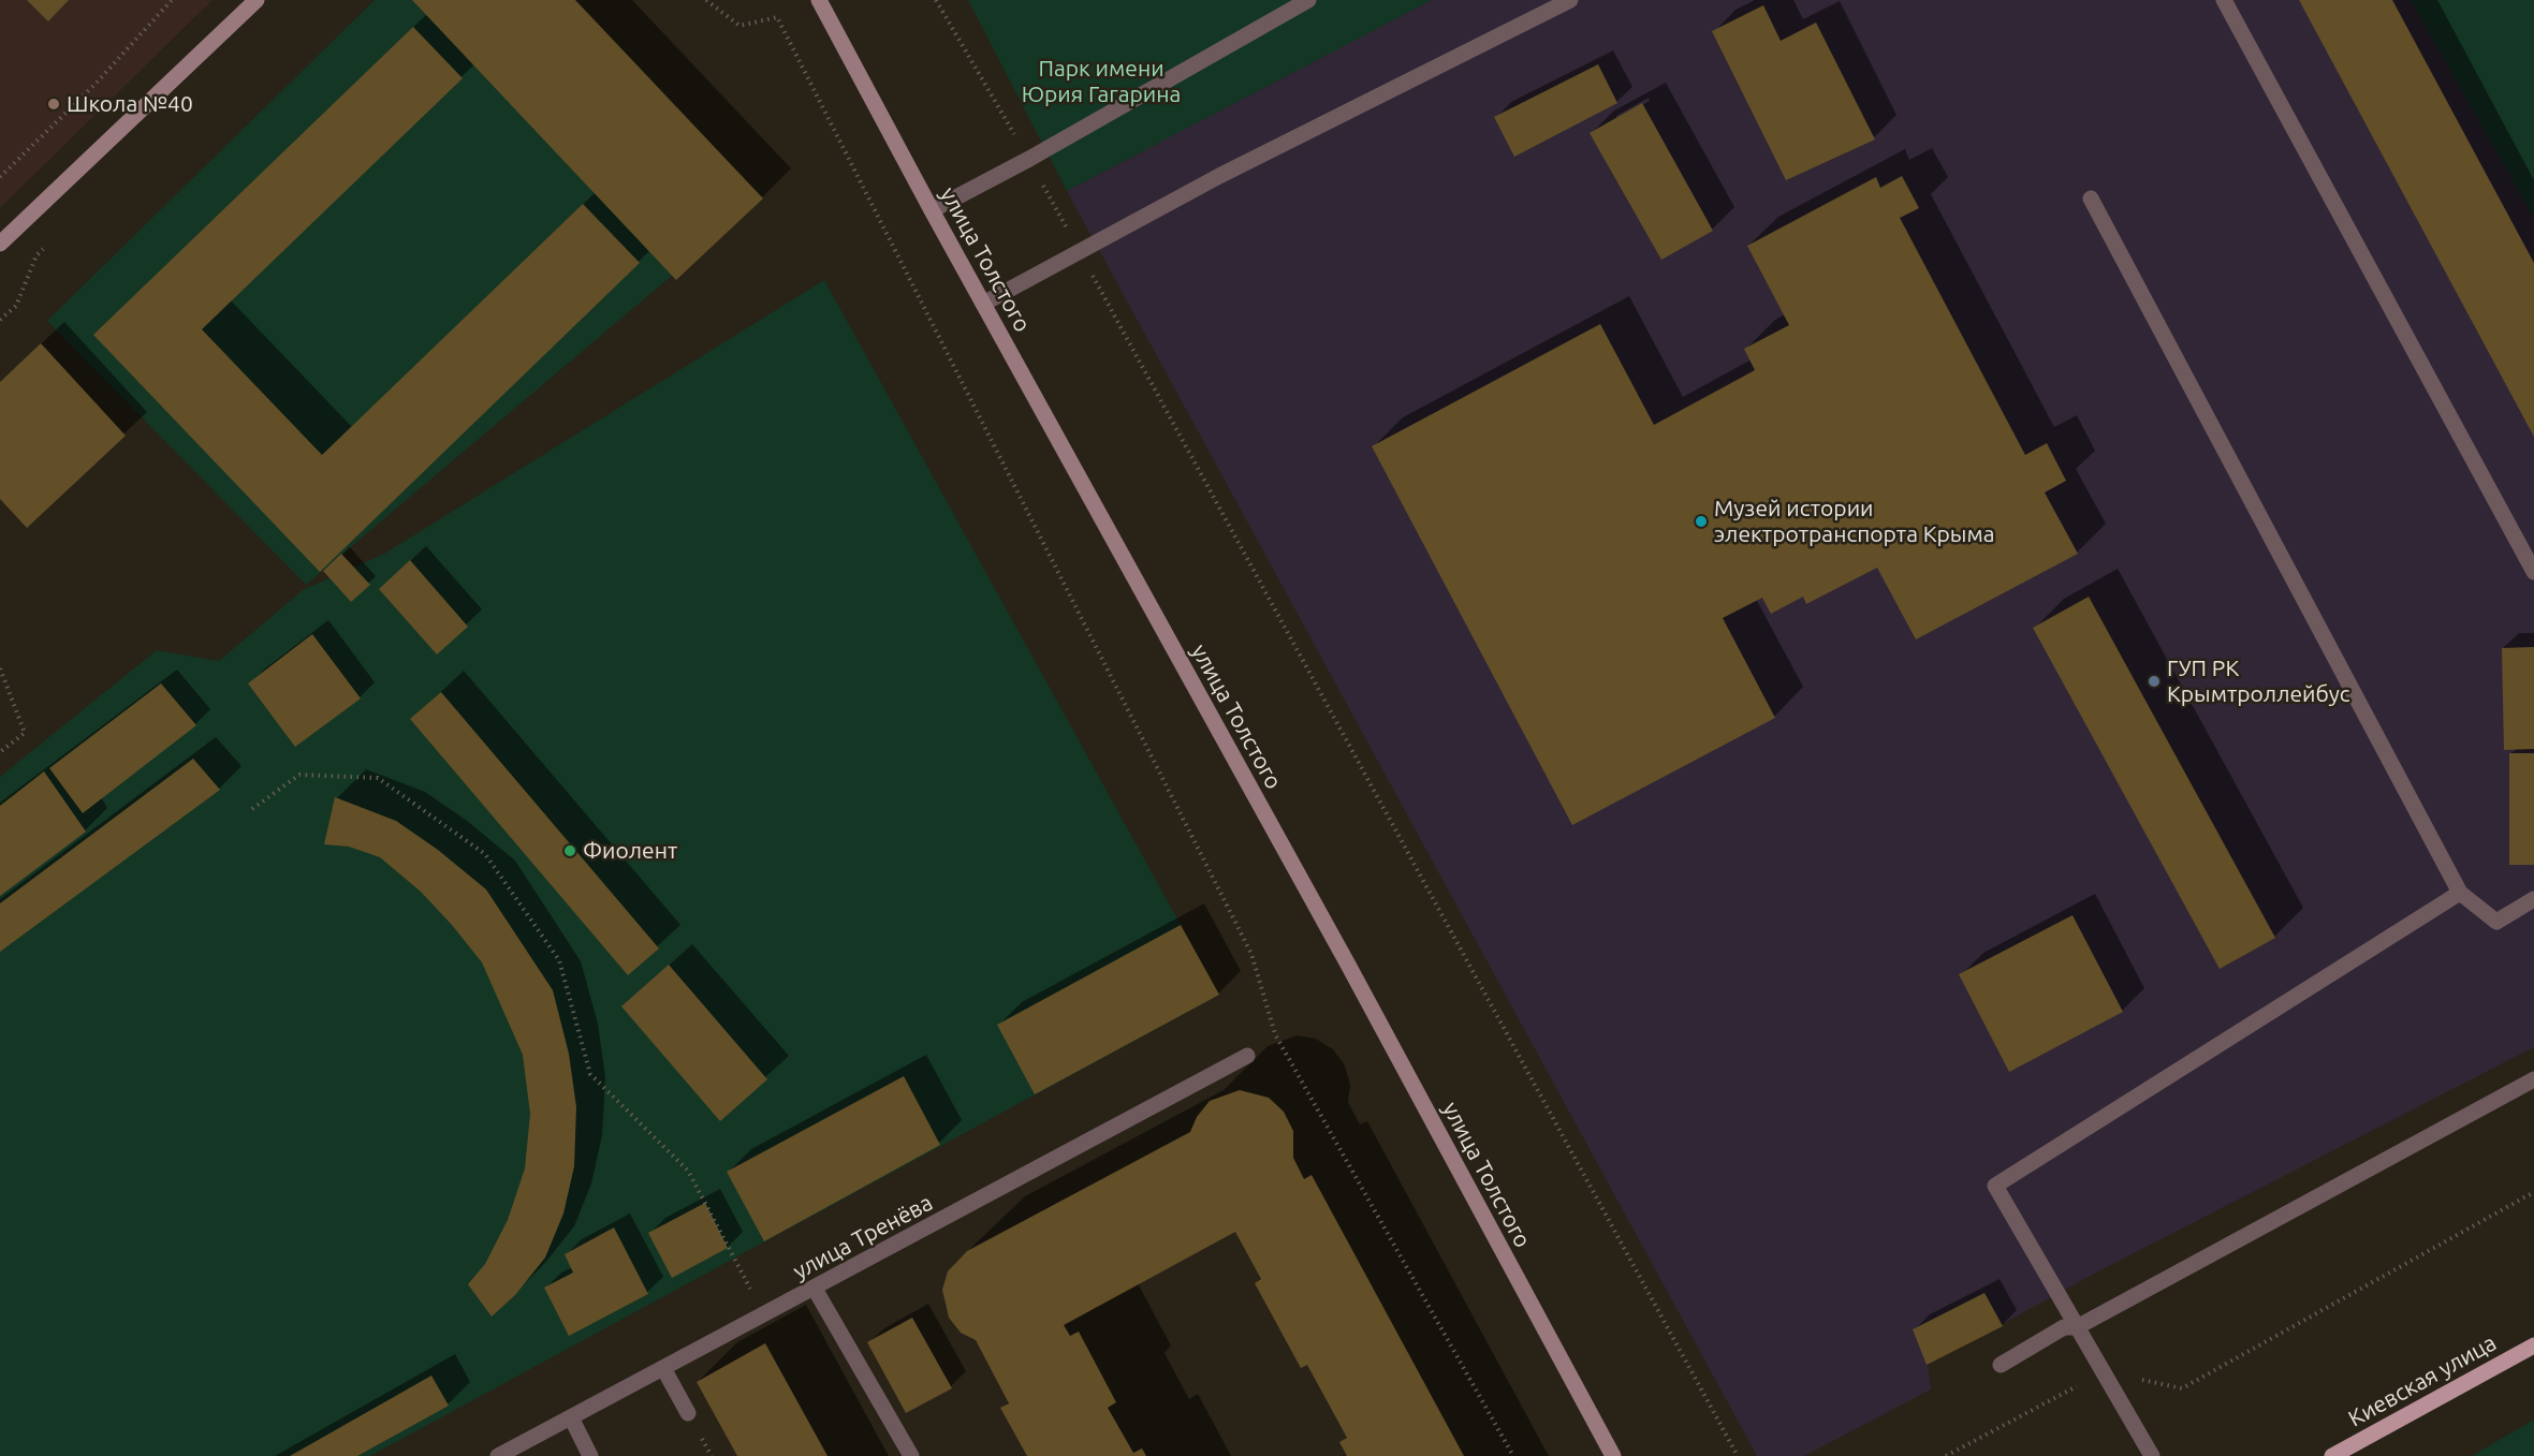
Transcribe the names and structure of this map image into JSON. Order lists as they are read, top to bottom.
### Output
{
  "streets": {
    "main road": ["улица Толстого", "Киевская улица"],
    "street": ["улица Тренёва"]
  },
  "parks": ["Парк имени Юрия Гагарина"],
  "places": [
    "Школа №40",
    "Музей истории электротранспорта Крыма",
    "ГУП РК Крымтроллейбус",
    "Фиолент"
  ]
}
